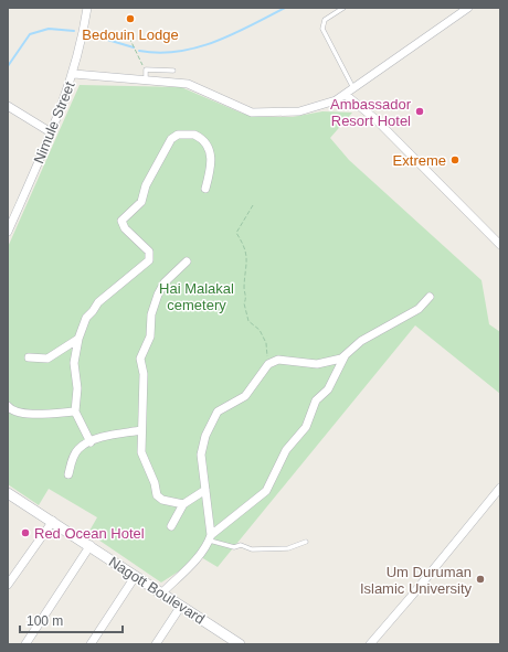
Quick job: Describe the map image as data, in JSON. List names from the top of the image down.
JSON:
{
  "streets": {
    "street": ["Nimule Street", "Nagott Boulevard"]
  },
  "parks": ["Hai Malakal cemetery"],
  "places": [
    "Bedouin Lodge",
    "Ambassador Resort Hotel",
    "Extreme",
    "Red Ocean Hotel",
    "Um Duruman Islamic University"
  ],
  "scale_bar": "100 m"
}
